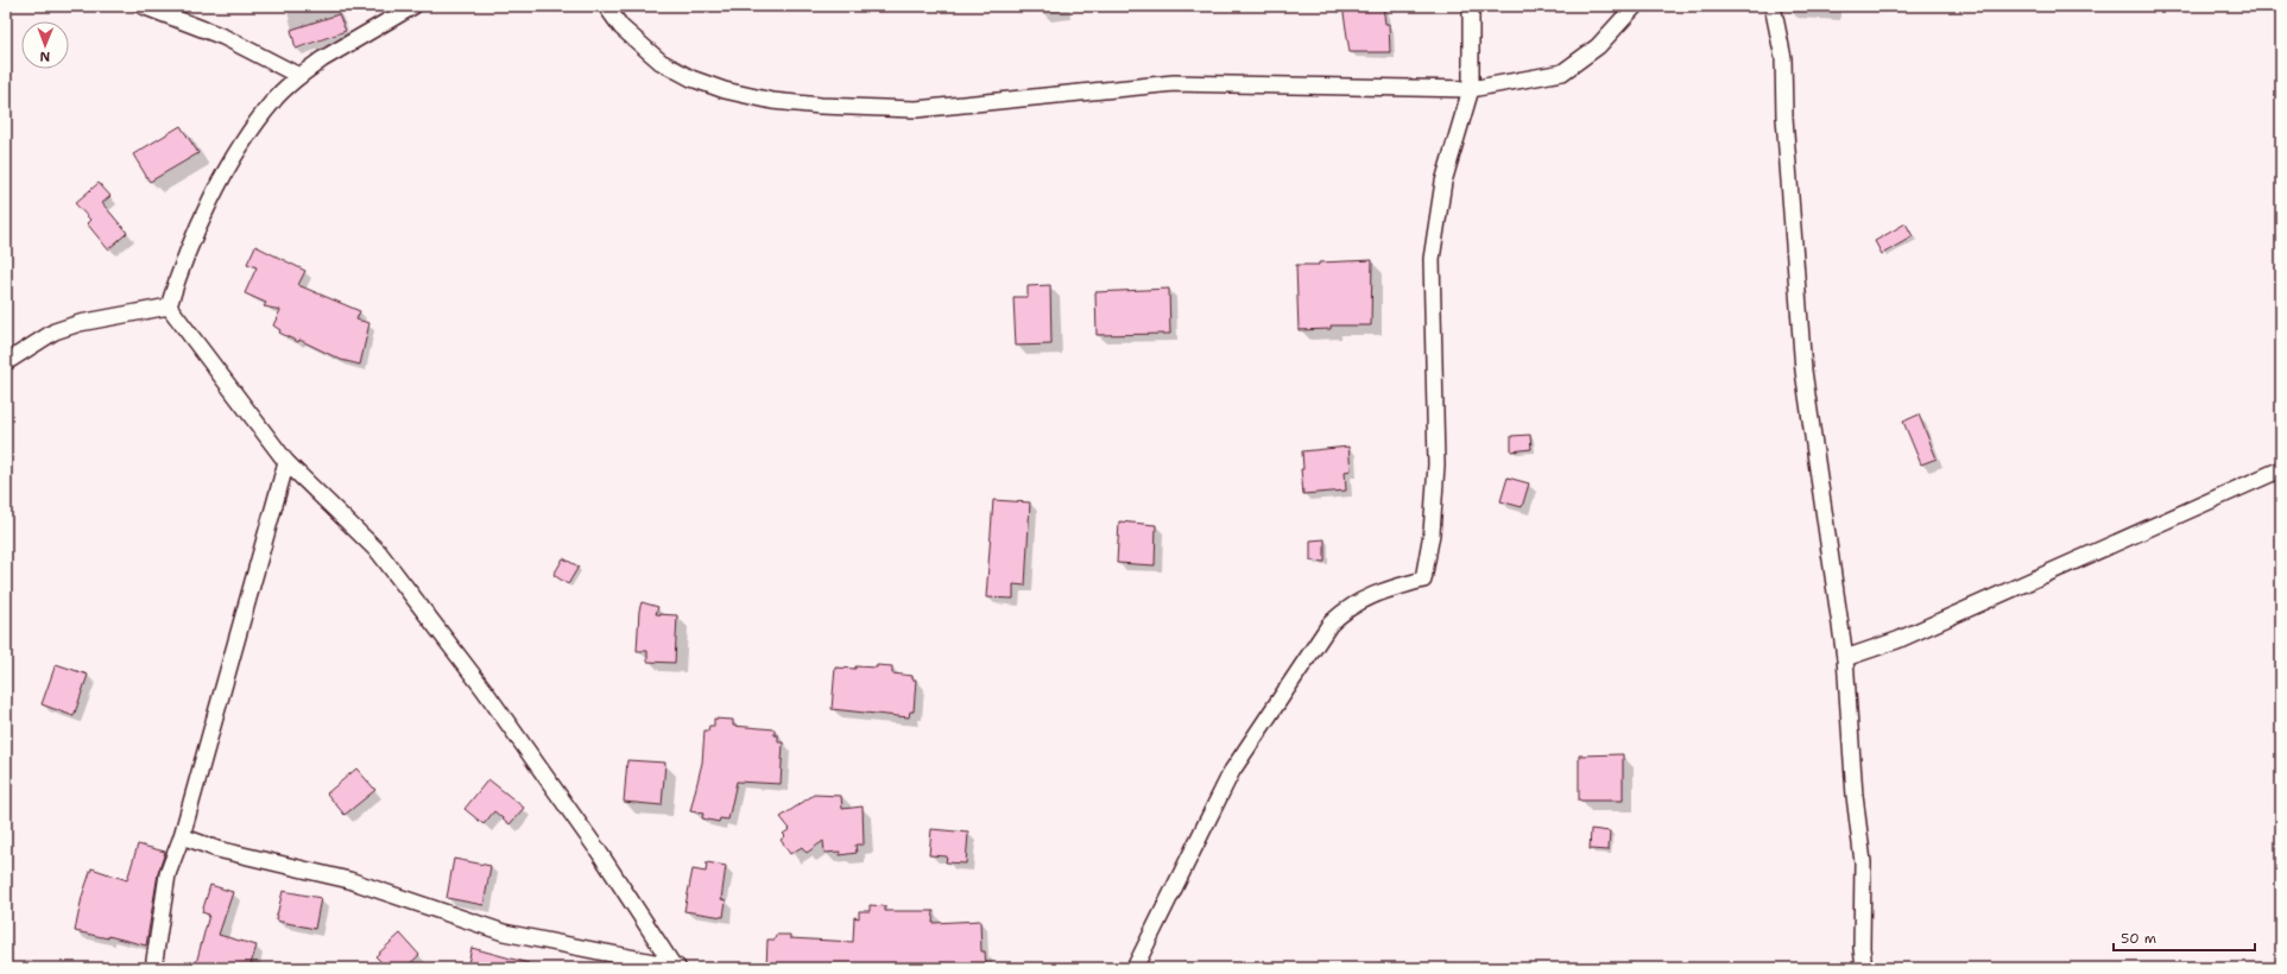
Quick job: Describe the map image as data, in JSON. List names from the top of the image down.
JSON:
{
  "scale_bar": "50 m",
  "north": "bottom"
}
